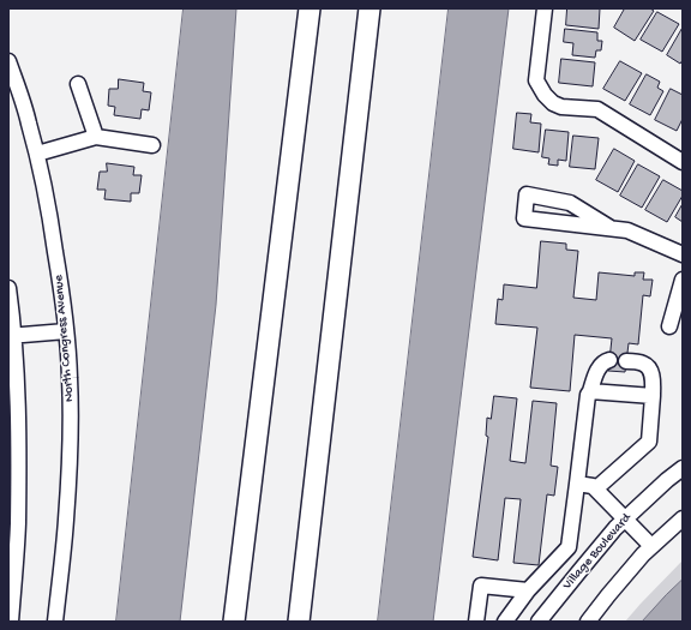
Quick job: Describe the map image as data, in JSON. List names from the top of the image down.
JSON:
{
  "streets": {
    "street": ["North Congress Avenue", "Village Boulevard"]
  }
}
